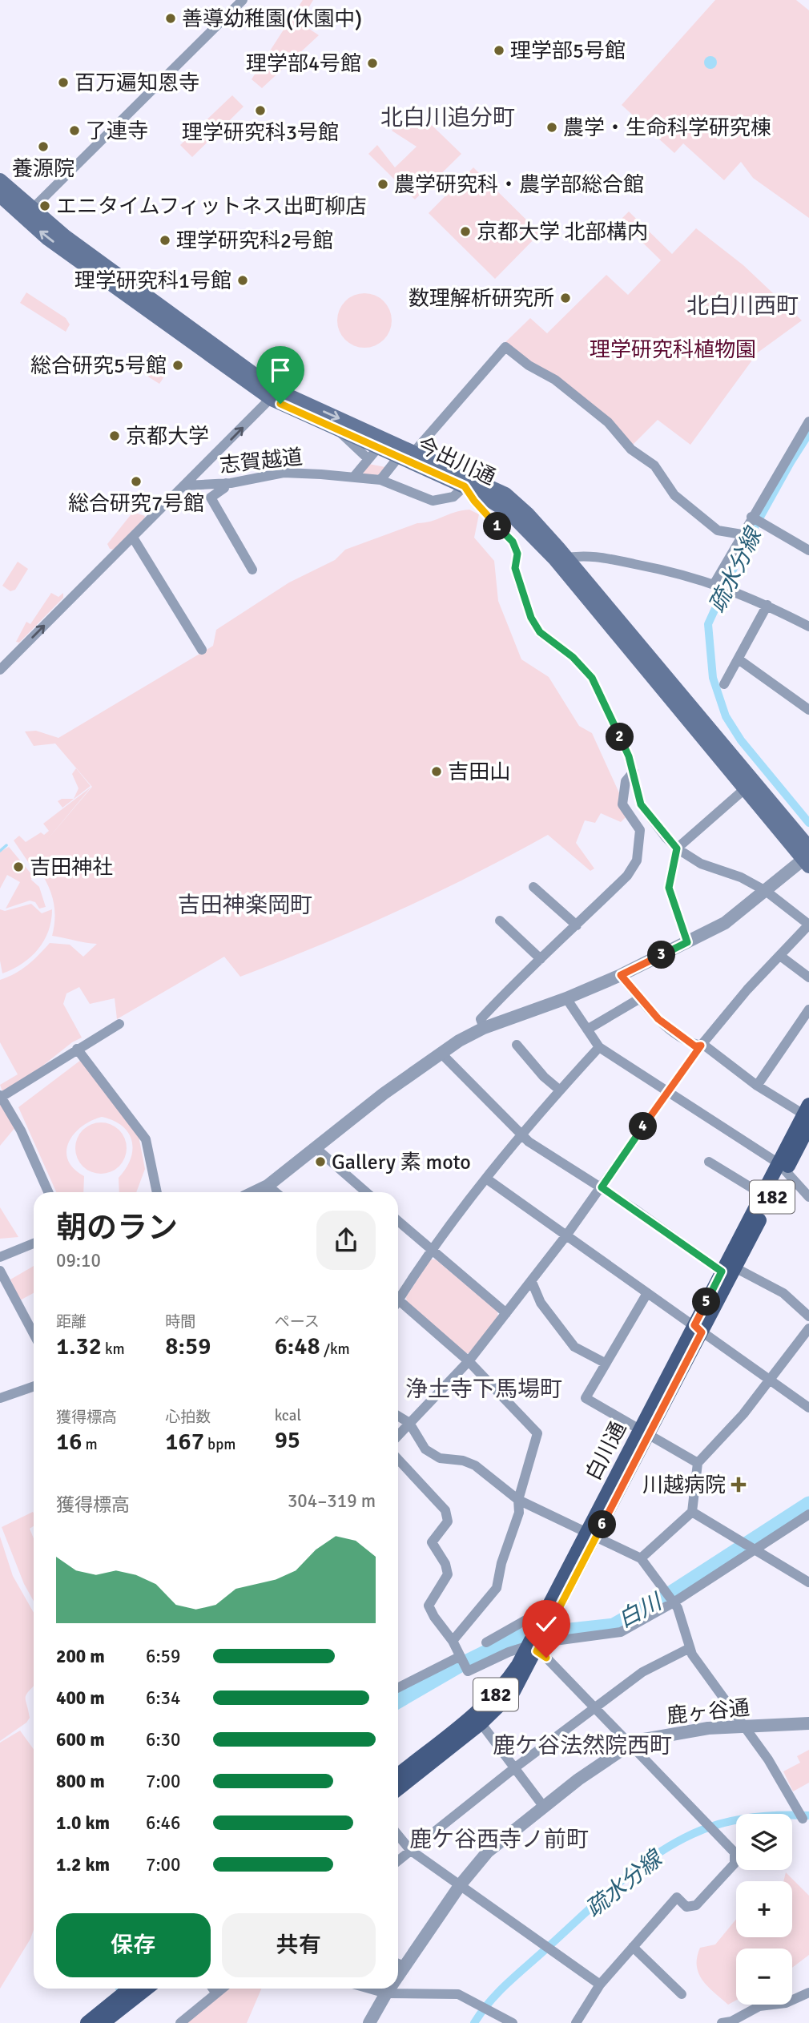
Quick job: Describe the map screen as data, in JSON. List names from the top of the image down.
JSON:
{
  "streets": {
    "main road": ["今出川通", "182", "白川通"],
    "street": ["志賀越道", "鹿ヶ谷通"]
  },
  "crossings": [
    ["志賀越道", "今出川通"]
  ],
  "districts": [
    "北白川追分町",
    "北白川西町",
    "吉田神楽岡町",
    "浄土寺下馬場町",
    "鹿ケ谷法然院西町",
    "鹿ケ谷西寺ノ前町"
  ],
  "water": ["疏水分線", "白川"],
  "parks": ["理学研究科植物園"],
  "places": {
    "other": [
      "善導幼稚園(休園中)",
      "理学部5号館",
      "理学部4号館",
      "百万遍知恩寺",
      "理学研究科3号館",
      "農学・生命科学研究棟",
      "了連寺",
      "養源院",
      "農学研究科・農学部総合館",
      "エニタイムフィットネス出町柳店",
      "京都大学 北部構内",
      "理学研究科2号館",
      "理学研究科1号館",
      "数理解析研究所",
      "総合研究5号館",
      "京都大学",
      "総合研究7号館",
      "吉田山",
      "吉田神社",
      "Gallery 素 moto"
    ],
    "health": ["川越病院"]
  },
  "page": {
    "pins": [
      "1",
      "2",
      "3",
      "4",
      "5",
      "6"
    ],
    "heading": ["朝のラン", "09:10"],
    "stats": [
      ["距離", "1.32 km"],
      ["時間", "8:59"],
      ["ペース", "6:48 /km"],
      ["獲得標高", "16 m"],
      ["心拍数", "167 bpm"],
      ["kcal", "95"]
    ],
    "chart": ["獲得標高", "304–319 m"],
    "list": [
      {
        "name": "200 m",
        "note": "6:59"
      },
      {
        "name": "400 m",
        "note": "6:34"
      },
      {
        "name": "600 m",
        "note": "6:30"
      },
      {
        "name": "800 m",
        "note": "7:00"
      },
      {
        "name": "1.0 km",
        "note": "6:46"
      },
      {
        "name": "1.2 km",
        "note": "7:00"
      }
    ],
    "map_buttons": ["+", "−"],
    "buttons": ["保存", "共有"]
  }
}
